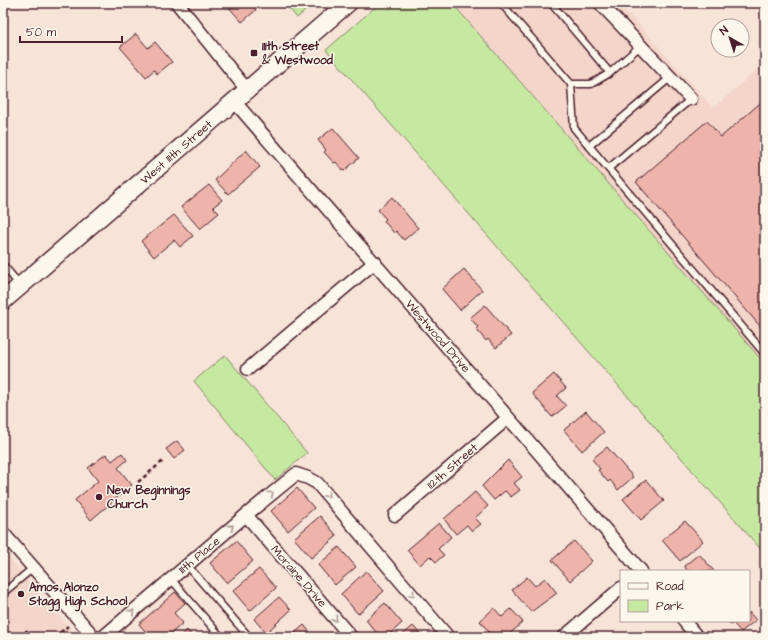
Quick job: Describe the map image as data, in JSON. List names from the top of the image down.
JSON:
{
  "streets": {
    "main road": ["West 111th Street"],
    "street": [
      "Westwood Drive",
      "112th Street",
      "111th Place",
      "Moraine Drive"
    ]
  },
  "crossings": [
    ["West 111th Street", "Westwood Drive"],
    ["Westwood Drive", "112th Street"],
    ["111th Place", "Moraine Drive"]
  ],
  "one_way": ["Moraine Drive"],
  "places": {
    "transit": ["111th Street & Westwood"],
    "other": ["New Beginnings Church", "Amos Alonzo Stagg High School"]
  },
  "legend": ["Road", "Park"],
  "scale_bar": "50 m",
  "north": "top left"
}
